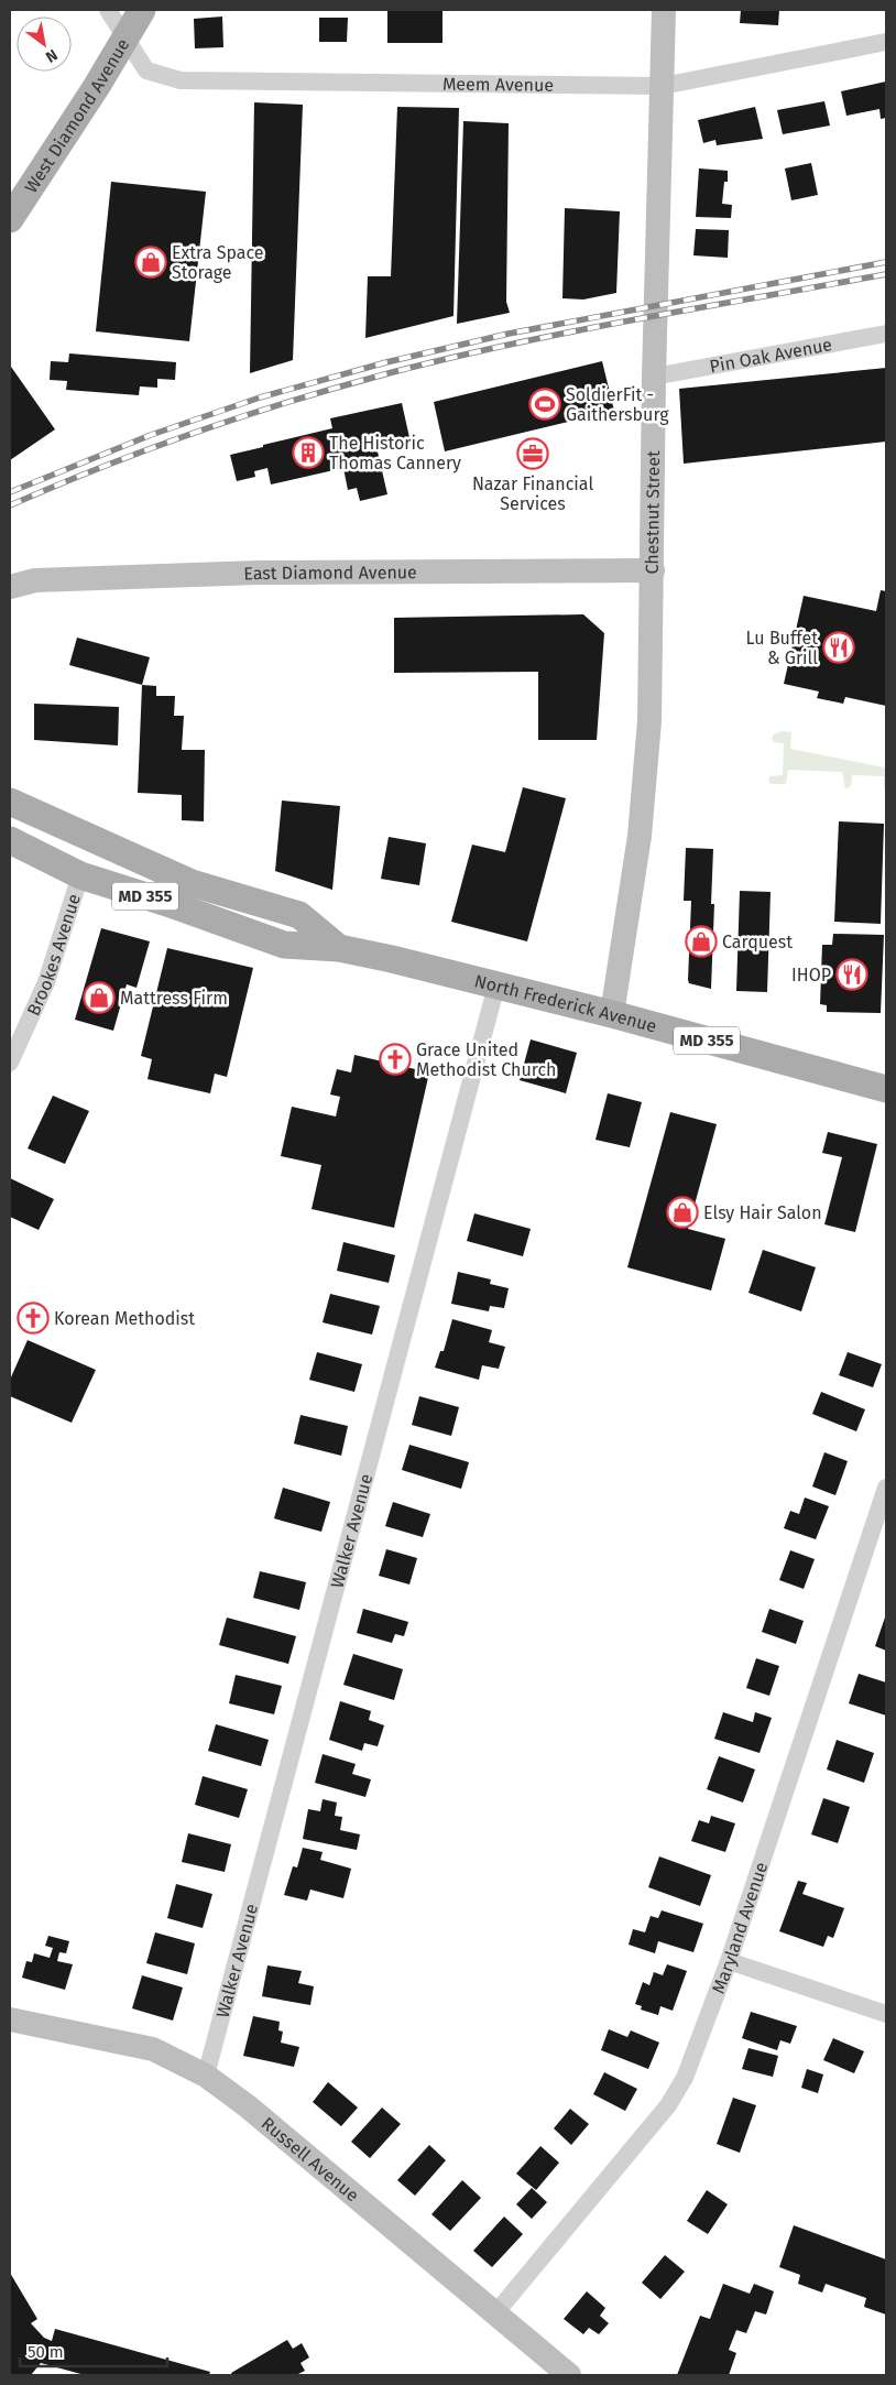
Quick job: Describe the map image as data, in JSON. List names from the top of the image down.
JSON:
{
  "streets": {
    "main road": ["West Diamond Avenue", "MD 355", "North Frederick Avenue"],
    "street": [
      "Meem Avenue",
      "Pin Oak Avenue",
      "Chestnut Street",
      "East Diamond Avenue",
      "Brookes Avenue",
      "Walker Avenue",
      "Maryland Avenue",
      "Russell Avenue"
    ]
  },
  "crossings": [
    ["Meem Avenue", "West Diamond Avenue"],
    ["Meem Avenue", "Chestnut Street"],
    ["Pin Oak Avenue", "Chestnut Street"],
    ["Chestnut Street", "East Diamond Avenue"],
    ["Chestnut Street", "North Frederick Avenue"],
    ["Brookes Avenue", "North Frederick Avenue"],
    ["North Frederick Avenue", "Walker Avenue"],
    ["Walker Avenue", "Russell Avenue"],
    ["Maryland Avenue", "Russell Avenue"]
  ],
  "places": {
    "shop": [
      "Extra Space Storage",
      "Carquest",
      "Mattress Firm",
      "Elsy Hair Salon"
    ],
    "sports": ["SoldierFit - Gaithersburg"],
    "building": ["The Historic Thomas Cannery"],
    "office": ["Nazar Financial Services"],
    "restaurant": ["Lu Buffet & Grill", "IHOP"],
    "church": ["Grace United Methodist Church", "Korean Methodist"]
  },
  "scale_bar": "50 m",
  "north": "bottom right"
}
